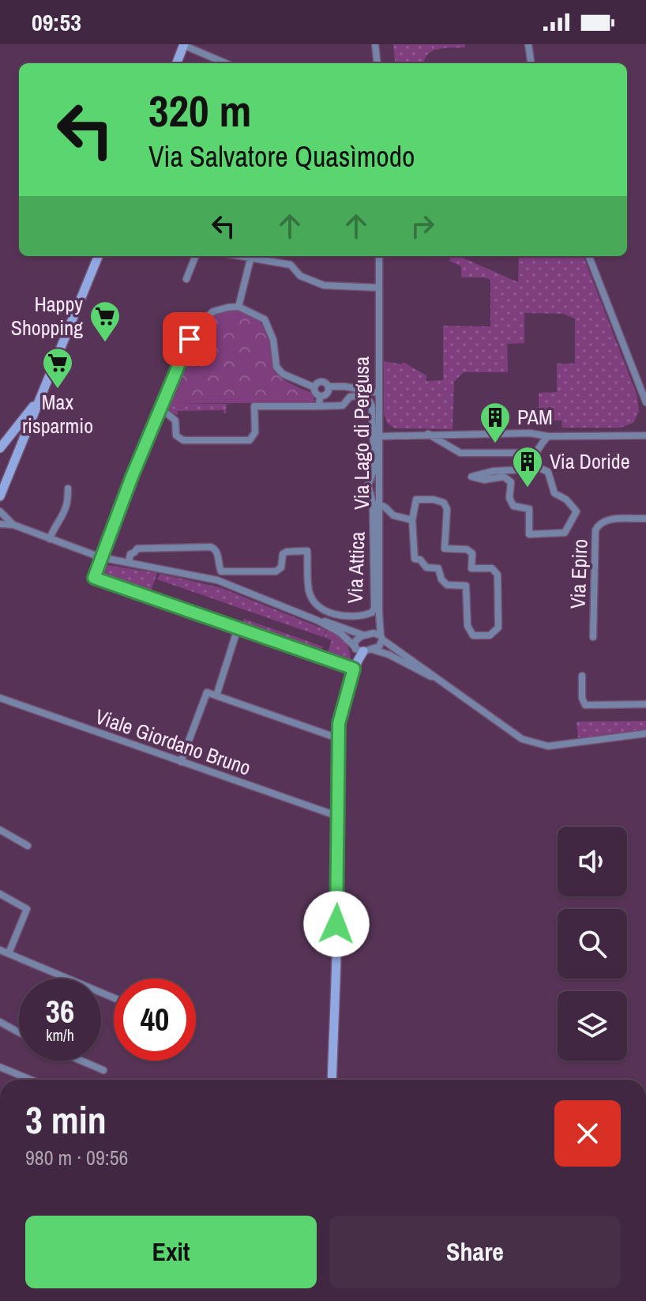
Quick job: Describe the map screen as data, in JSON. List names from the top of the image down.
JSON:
{
  "streets": {
    "street": [
      "Via Lago di Pergusa",
      "Via Attica",
      "Via Epiro",
      "Viale Giordano Bruno"
    ]
  },
  "places": {
    "supermarket": ["Happy Shopping", "Max risparmio"],
    "building": ["PAM", "Via Doride"]
  },
  "page": {
    "status": "09:53",
    "turn": ["320 m", "Via Salvatore Quasìmodo"],
    "speed": "36 km/h",
    "limit": "40",
    "heading": ["3 min", "980 m · 09:56"],
    "buttons": ["Exit", "Share"]
  }
}
